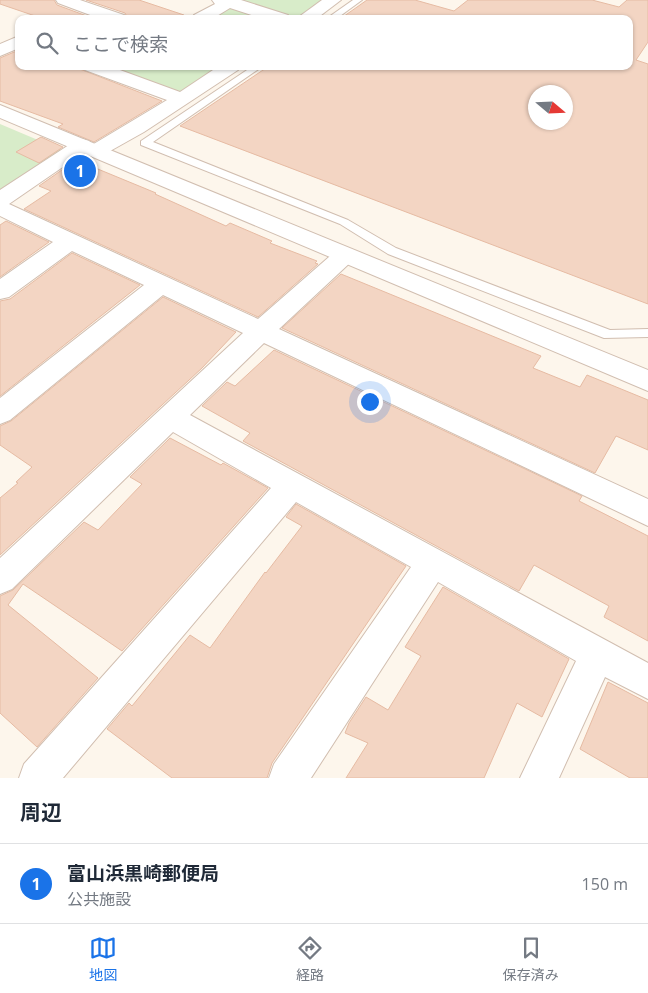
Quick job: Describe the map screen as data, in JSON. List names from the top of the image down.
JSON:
{
  "north": "right",
  "page": {
    "search": "ここで検索",
    "pins": "1",
    "heading": "周辺",
    "list": [
      {
        "mark": "1",
        "name": "富山浜黒崎郵便局",
        "note": "公共施設",
        "value": "150 m"
      }
    ],
    "nav": ["地図", "経路", "保存済み"]
  }
}
